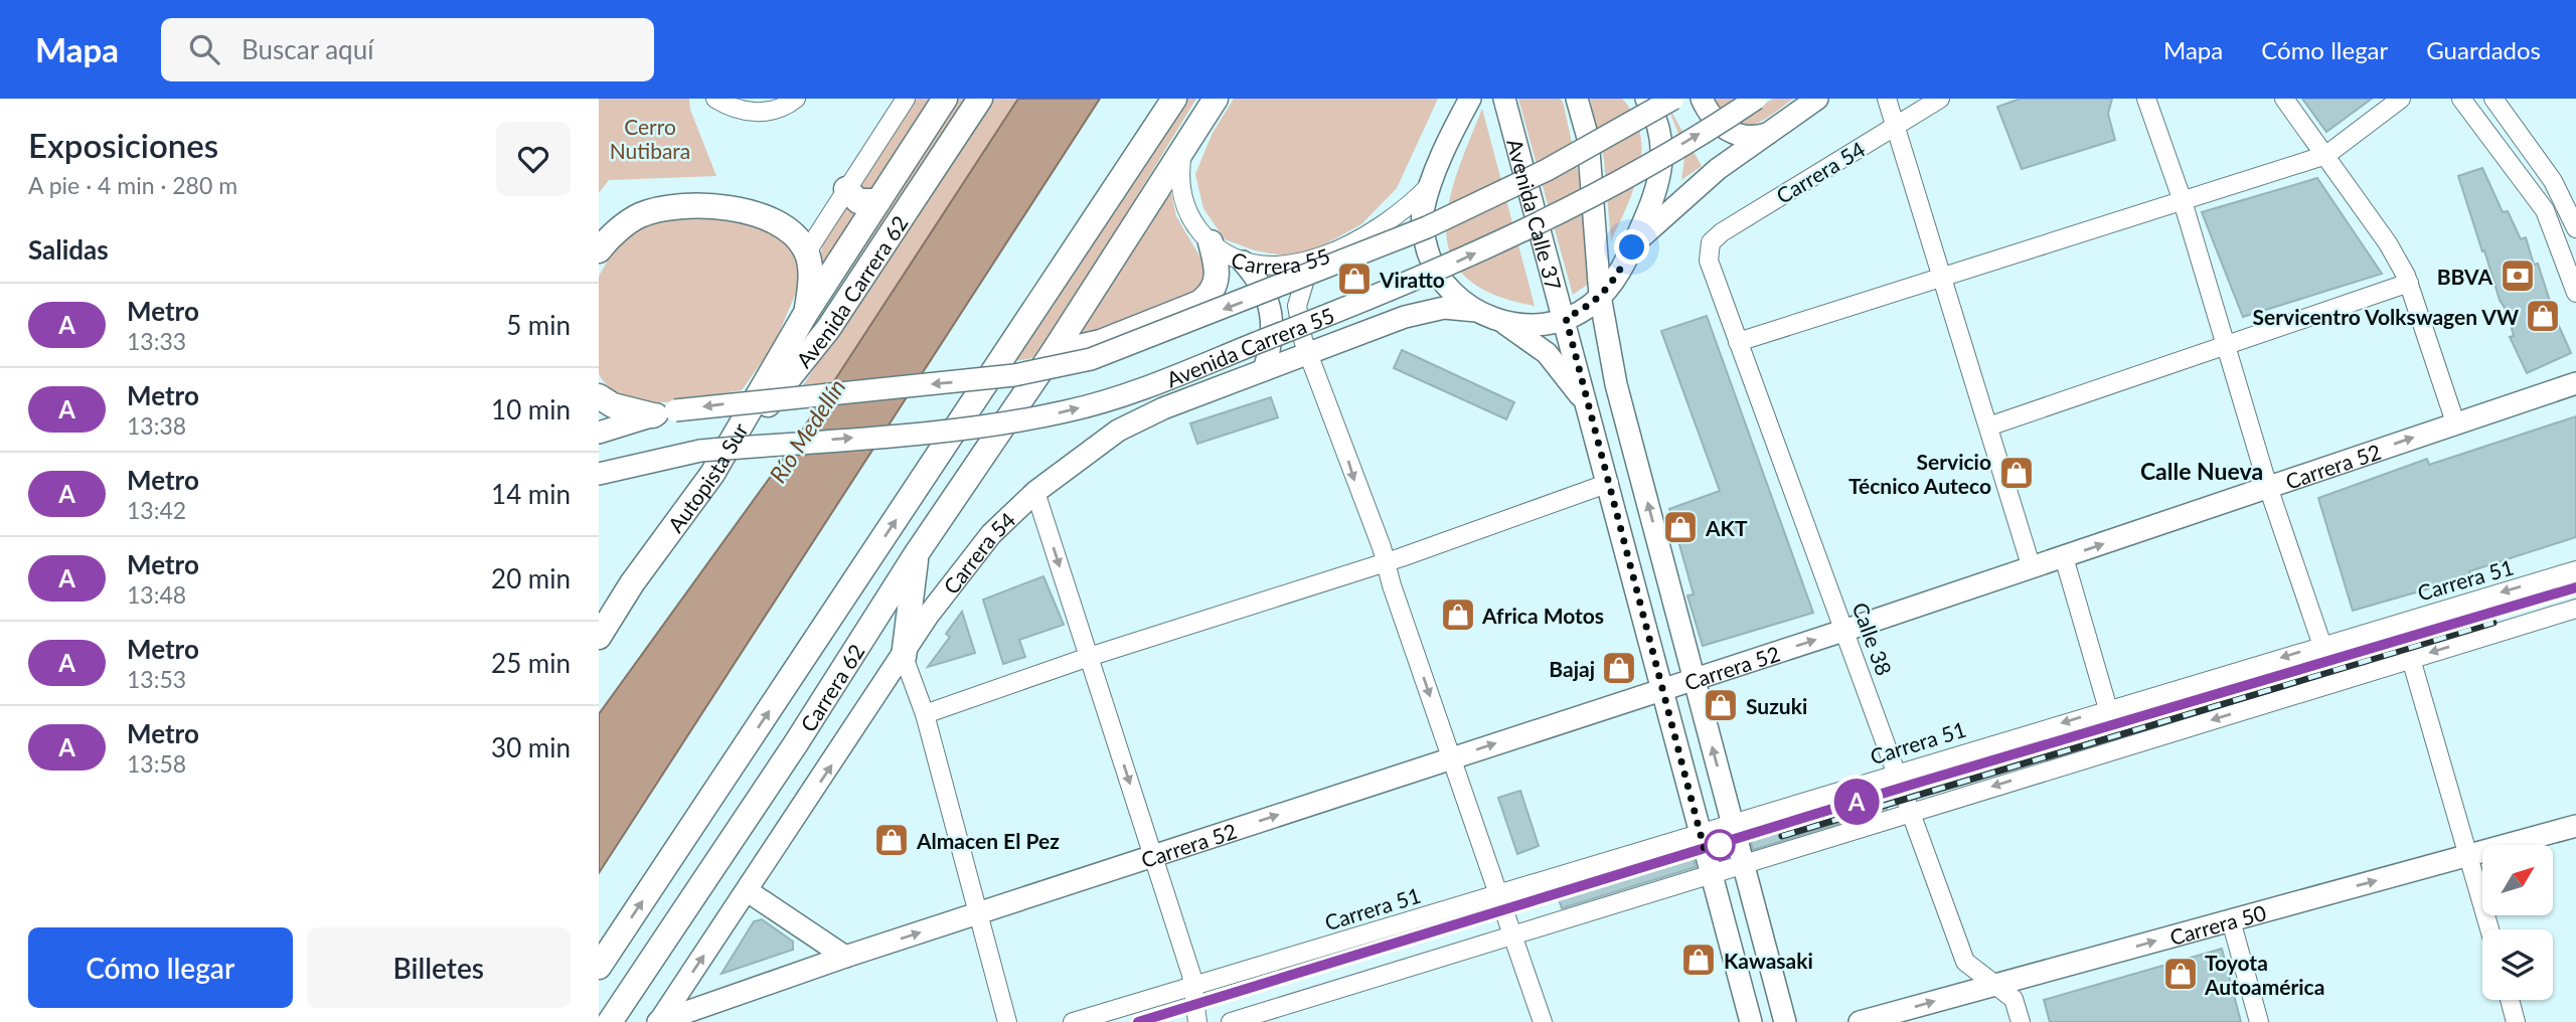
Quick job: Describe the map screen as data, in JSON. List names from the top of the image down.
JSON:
{
  "streets": {
    "highway": ["Avenida Carrera 62", "Autopista Sur", "Carrera 62"],
    "main road": [
      "Carrera 54",
      "Avenida Calle 37",
      "Avenida Carrera 55",
      "Carrera 52",
      "Carrera 50"
    ],
    "street": ["Carrera 55", "Carrera 51", "Calle 38"]
  },
  "crossings": [
    ["Carrera 54", "Carrera 52"],
    ["Carrera 54", "Calle 38"],
    ["Avenida Calle 37", "Carrera 52"],
    ["Avenida Calle 37", "Carrera 51"],
    ["Avenida Carrera 62", "Autopista Sur"],
    ["Carrera 52", "Calle 38"],
    ["Carrera 51", "Calle 38"],
    ["Calle 38", "Carrera 50"]
  ],
  "one_way": ["Carrera 52", "Carrera 50"],
  "districts": ["Calle Nueva"],
  "water": ["Río Medellín"],
  "parks": ["Cerro Nutibara"],
  "places": {
    "bank": ["BBVA"],
    "shop": [
      "Viratto",
      "Servicentro Volkswagen VW",
      "Servicio Técnico Auteco",
      "AKT",
      "Africa Motos",
      "Bajaj",
      "Suzuki",
      "Almacen El Pez",
      "Kawasaki",
      "Toyota Autoamérica"
    ]
  },
  "lines": ["metro line A"],
  "north": "top right",
  "page": {
    "header": "Mapa",
    "search": "Buscar aquí",
    "nav": ["Mapa", "Cómo llegar", "Guardados"],
    "heading": [
      ["Exposiciones", "A pie · 4 min · 280 m"],
      "Salidas"
    ],
    "on_map": "A",
    "list": [
      {
        "mark": "A",
        "name": "Metro",
        "note": "13:33",
        "value": "5 min"
      },
      {
        "mark": "A",
        "name": "Metro",
        "note": "13:38",
        "value": "10 min"
      },
      {
        "mark": "A",
        "name": "Metro",
        "note": "13:42",
        "value": "14 min"
      },
      {
        "mark": "A",
        "name": "Metro",
        "note": "13:48",
        "value": "20 min"
      },
      {
        "mark": "A",
        "name": "Metro",
        "note": "13:53",
        "value": "25 min"
      },
      {
        "mark": "A",
        "name": "Metro",
        "note": "13:58",
        "value": "30 min"
      }
    ],
    "buttons": ["Cómo llegar", "Billetes"]
  }
}
